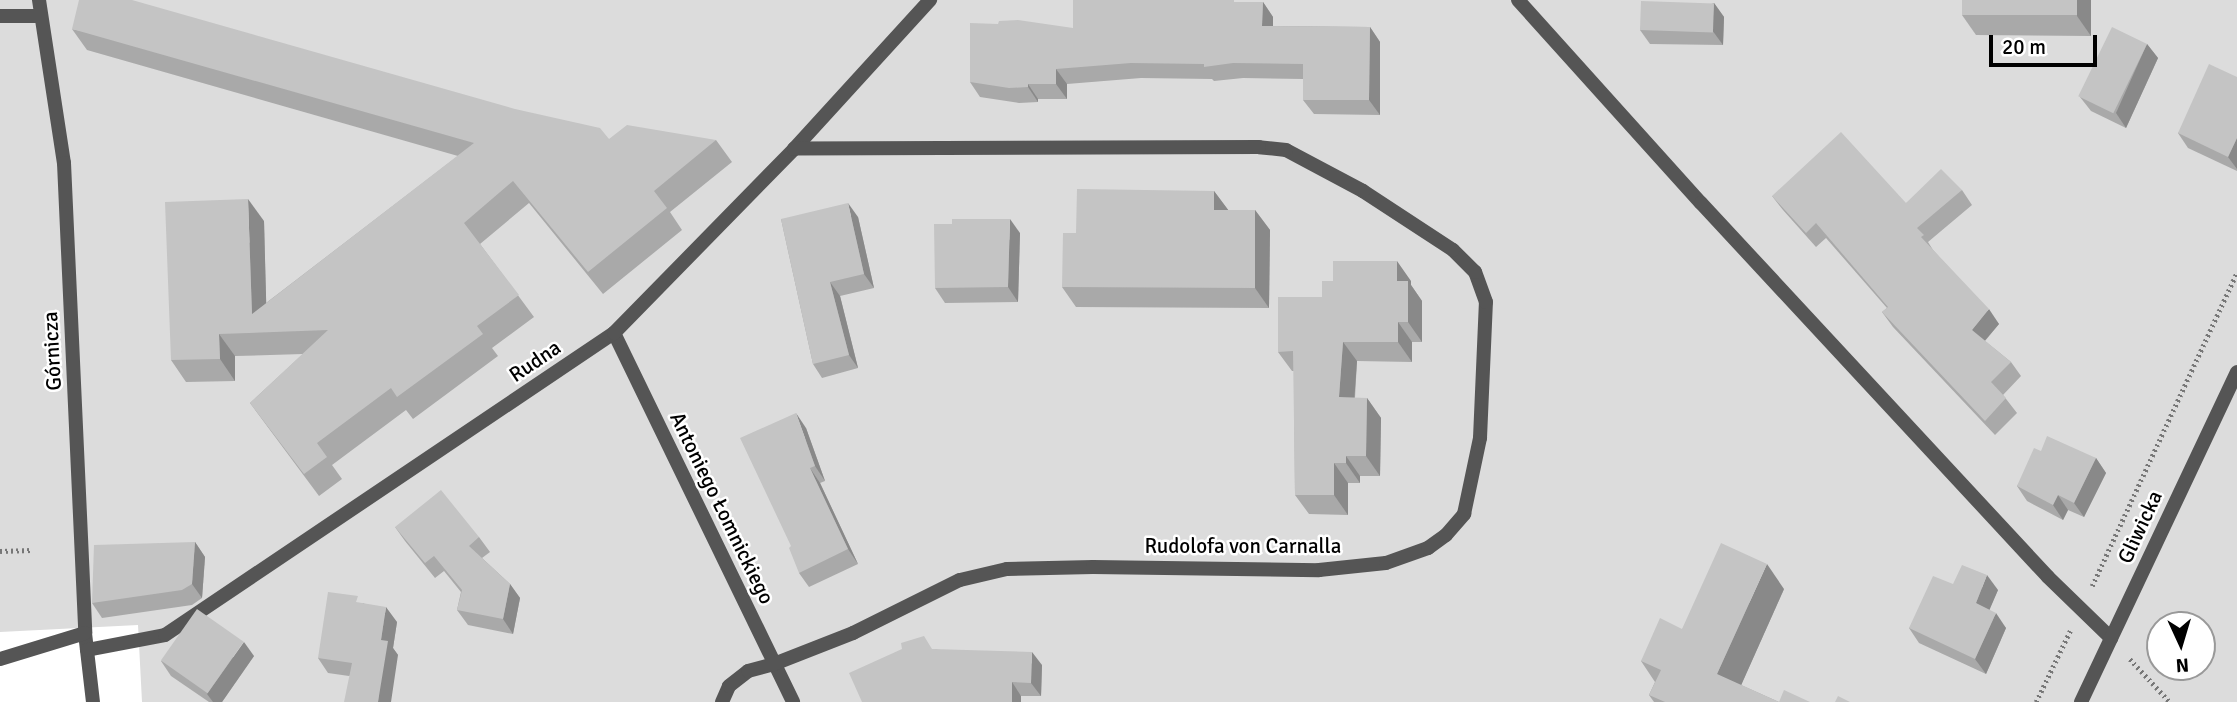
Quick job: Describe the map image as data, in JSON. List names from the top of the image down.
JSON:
{
  "streets": {
    "street": [
      "Górnicza",
      "Rudna",
      "Antoniego Łomnickiego",
      "Gliwicka",
      "Rudolofa von Carnalla"
    ]
  },
  "crossings": [
    ["Górnicza", "Rudna"],
    ["Rudna", "Antoniego Łomnickiego"],
    ["Rudna", "Rudolofa von Carnalla"],
    ["Antoniego Łomnickiego", "Rudolofa von Carnalla"]
  ],
  "scale_bar": "20 m",
  "north": "bottom"
}
